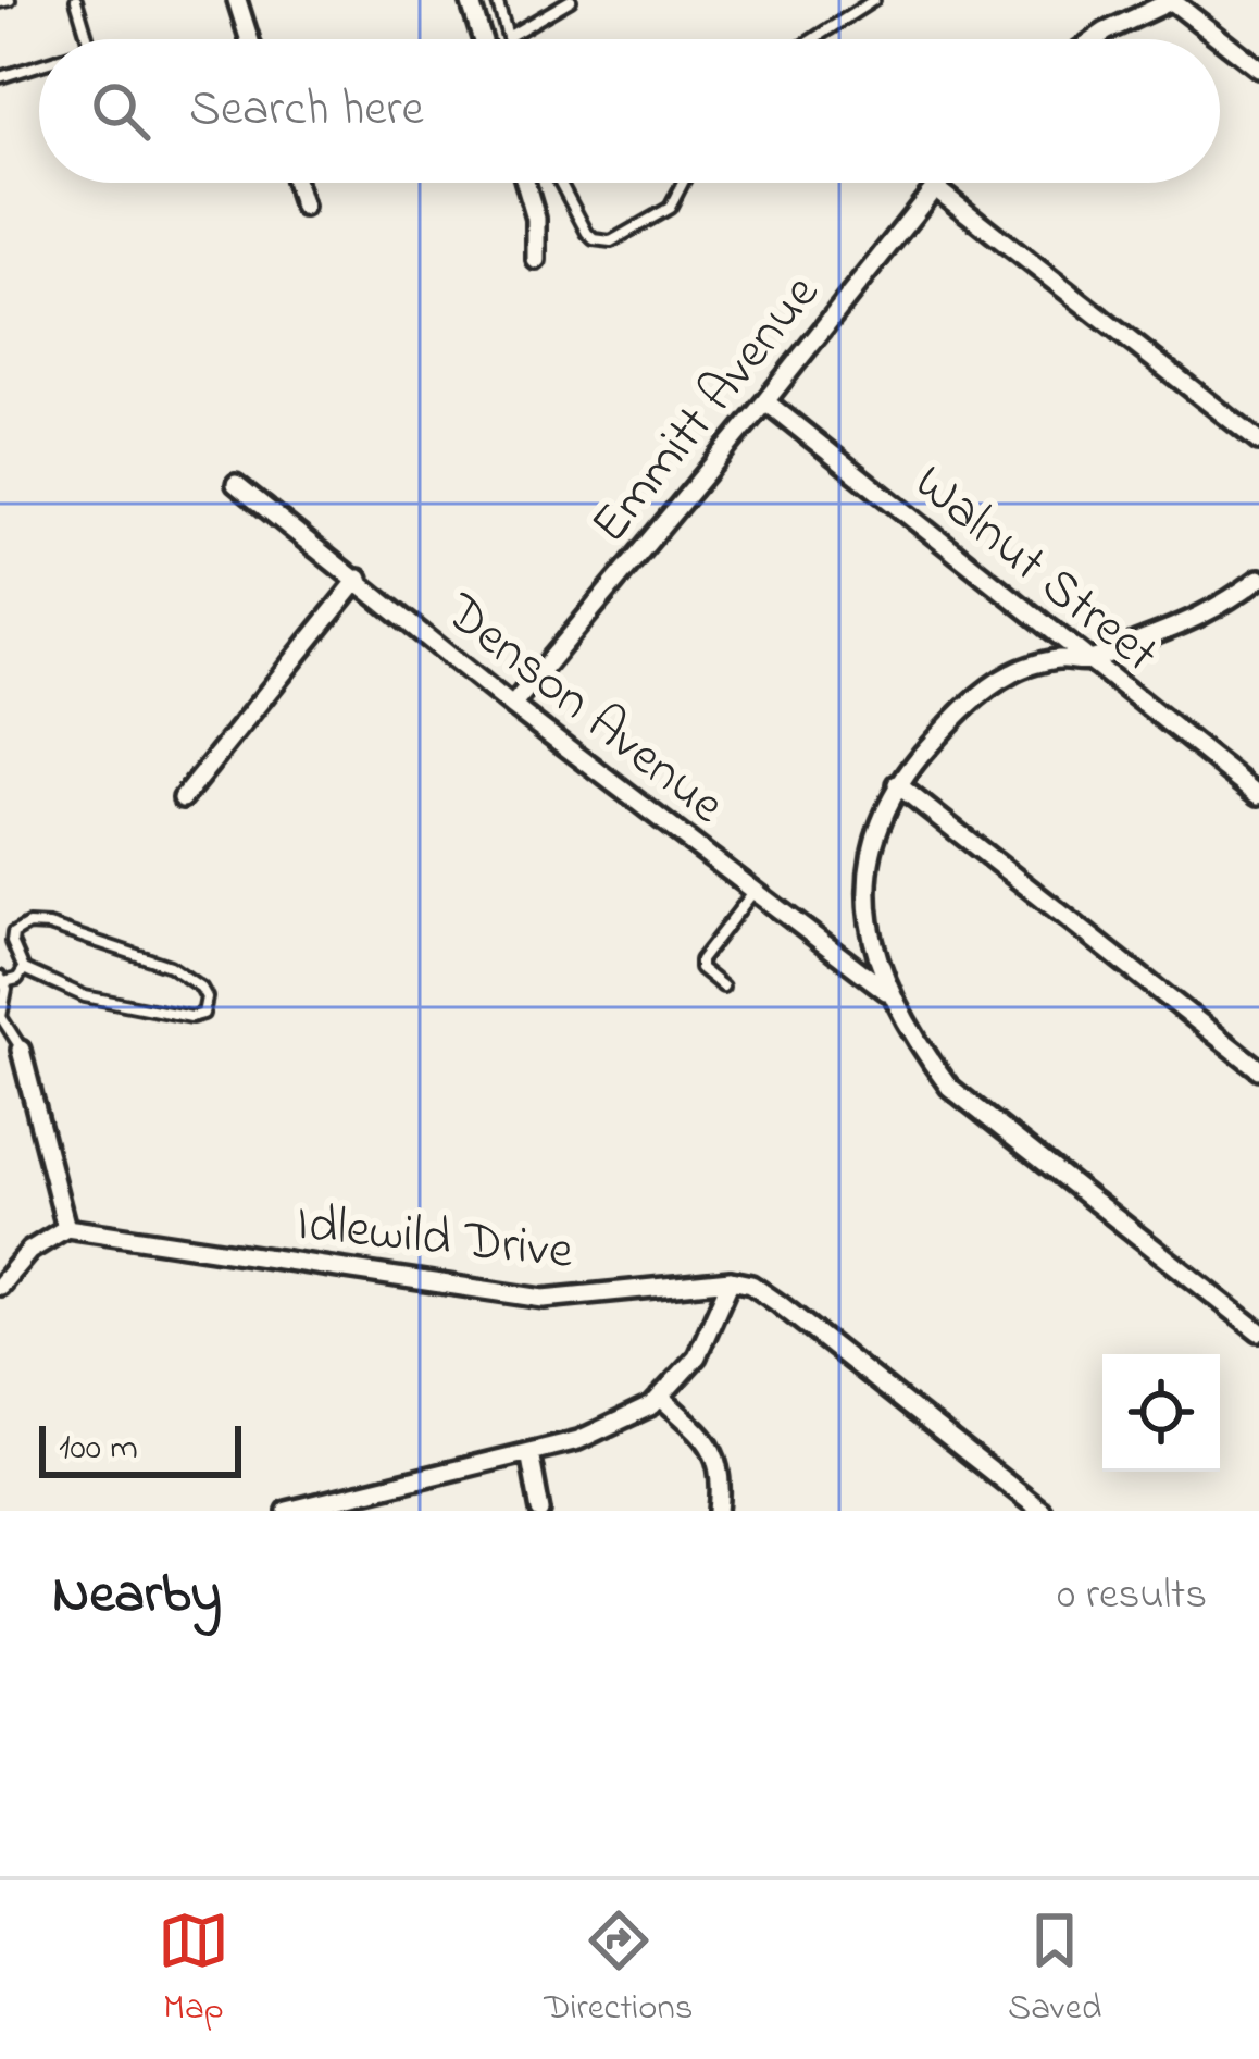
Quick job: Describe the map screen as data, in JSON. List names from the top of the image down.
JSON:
{
  "streets": {
    "street": [
      "Emmitt Avenue",
      "Walnut Street",
      "Denson Avenue",
      "Idlewild Drive"
    ]
  },
  "crossings": [
    ["Emmitt Avenue", "Walnut Street"],
    ["Emmitt Avenue", "Denson Avenue"]
  ],
  "scale_bar": "100 m",
  "page": {
    "search": "Search here",
    "scale": "100 m",
    "heading": ["Nearby", "0 results"],
    "nav": ["Map", "Directions", "Saved"]
  }
}
